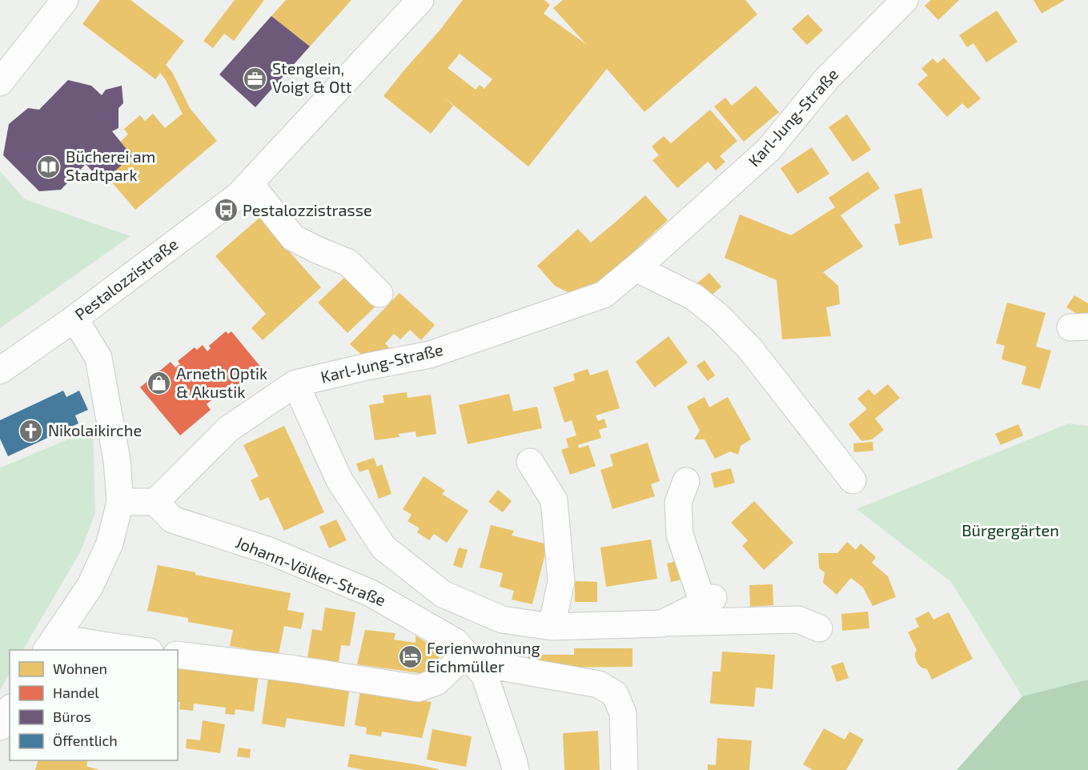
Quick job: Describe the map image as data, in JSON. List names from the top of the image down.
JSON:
{
  "streets": {
    "street": ["Karl-Jung-Straße", "Pestalozzistraße", "Johann-Völker-Straße"]
  },
  "crossings": [
    ["Karl-Jung-Straße", "Johann-Völker-Straße"]
  ],
  "parks": ["Bürgergärten"],
  "places": {
    "office": ["Stenglein, Voigt & Ott"],
    "library": ["Bücherei am Stadtpark"],
    "bus stop": ["Pestalozzistrasse"],
    "shop": ["Arneth Optik & Akustik"],
    "church": ["Nikolaikirche"],
    "hotel": ["Ferienwohnung Eichmüller"]
  },
  "legend": [
    "Wohnen",
    "Handel",
    "Büros",
    "Öffentlich"
  ]
}
